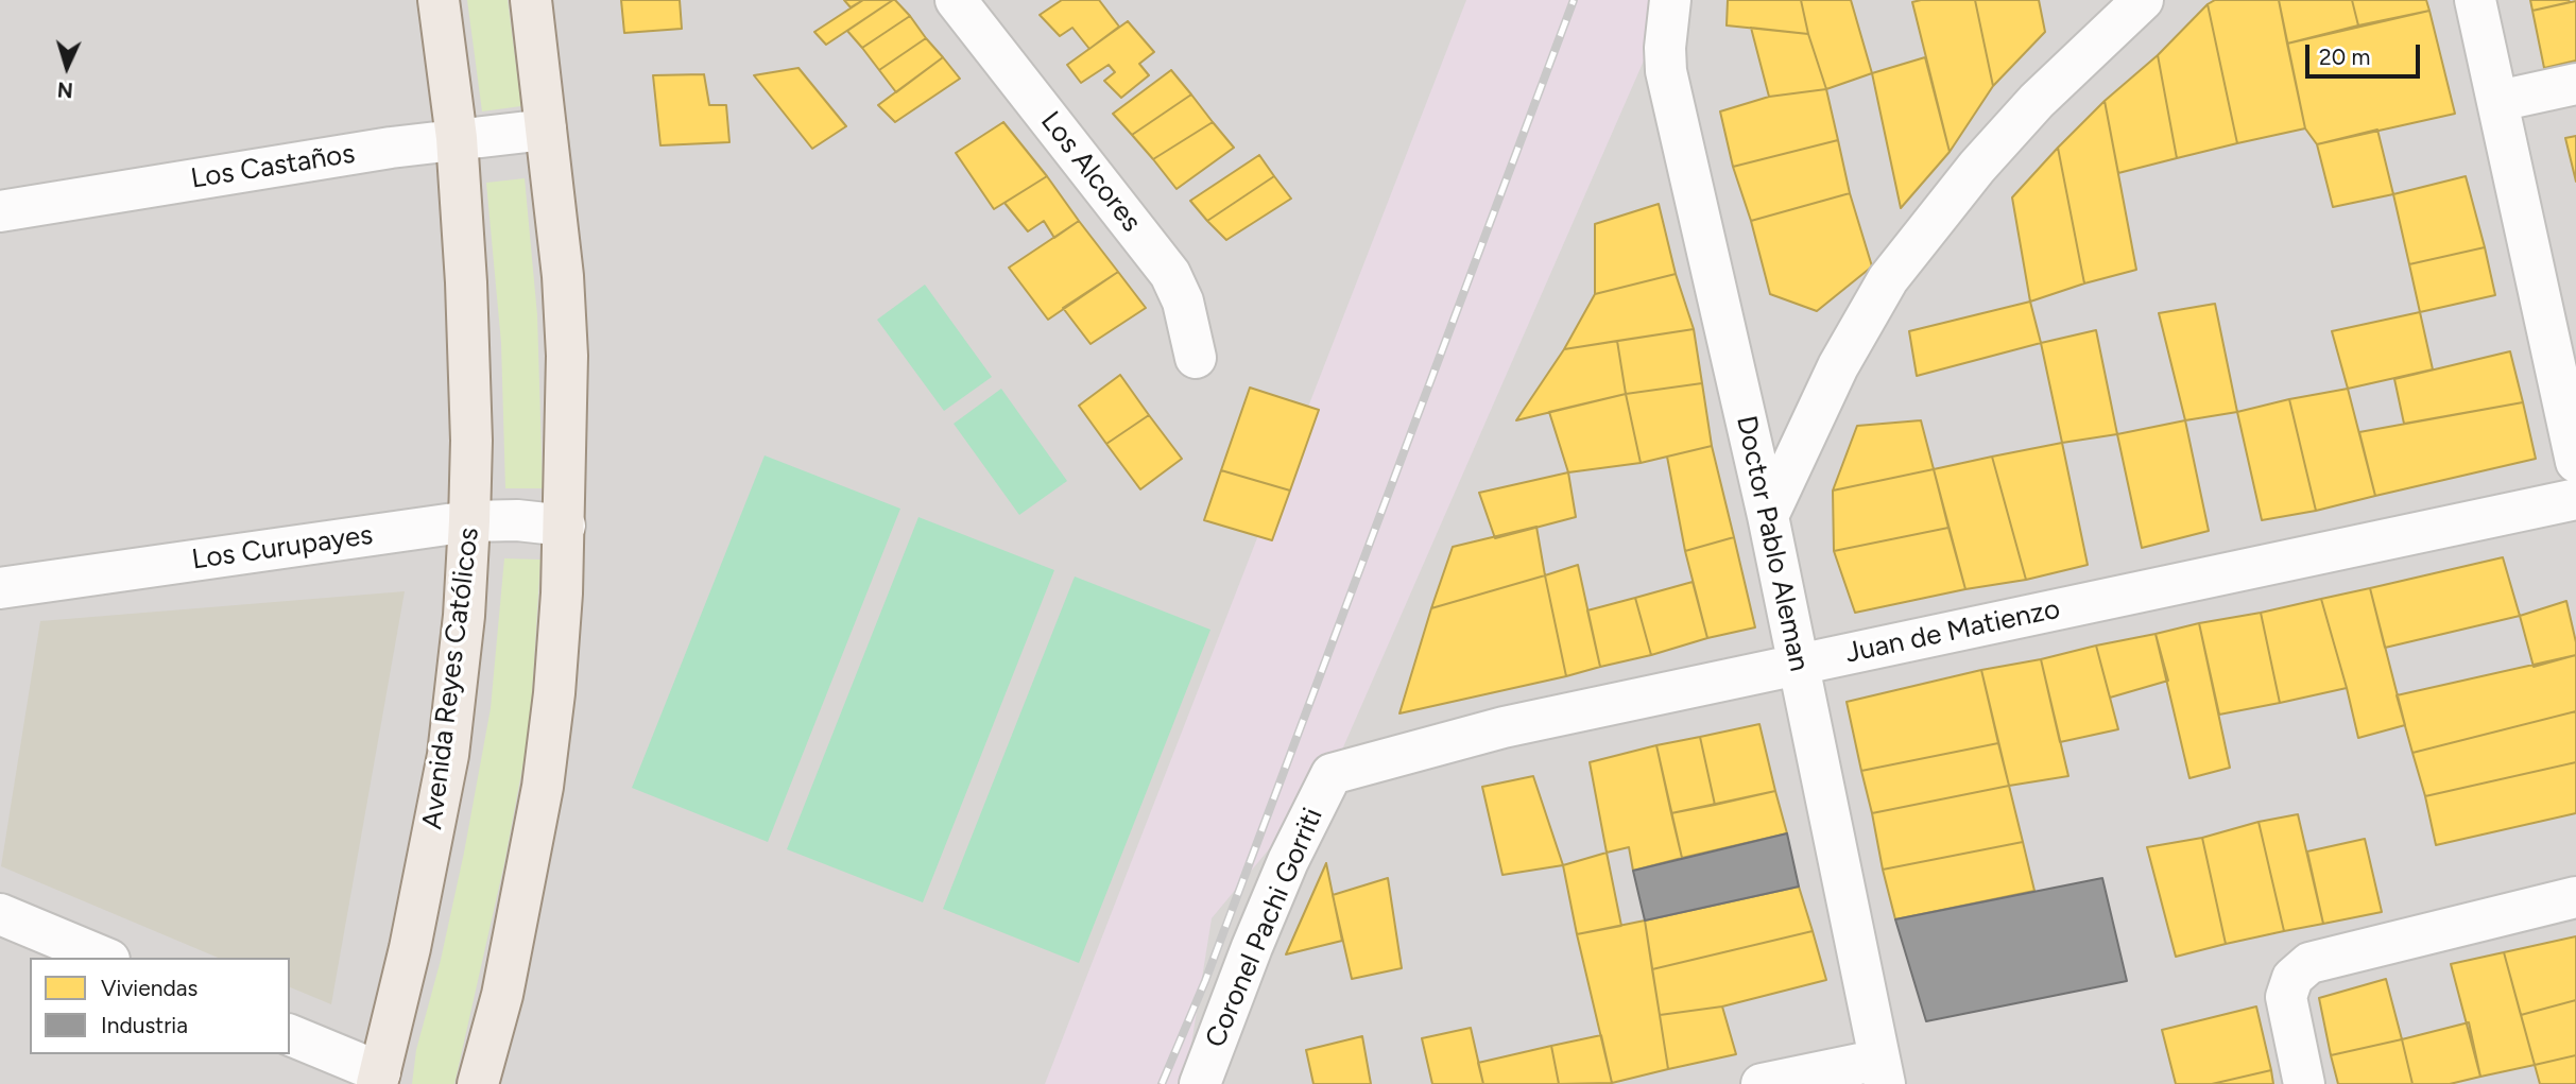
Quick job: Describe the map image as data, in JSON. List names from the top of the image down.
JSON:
{
  "streets": {
    "main road": ["Avenida Reyes Católicos"],
    "street": [
      "Los Castaños",
      "Los Alcores",
      "Doctor Pablo Aleman",
      "Los Curupayes",
      "Juan de Matienzo",
      "Coronel Pachi Gorriti"
    ]
  },
  "crossings": [
    ["Los Castaños", "Avenida Reyes Católicos"],
    ["Doctor Pablo Aleman", "Juan de Matienzo"],
    ["Los Curupayes", "Avenida Reyes Católicos"],
    ["Juan de Matienzo", "Coronel Pachi Gorriti"]
  ],
  "legend": ["Viviendas", "Industria"],
  "scale_bar": "20 m",
  "north": "bottom"
}
